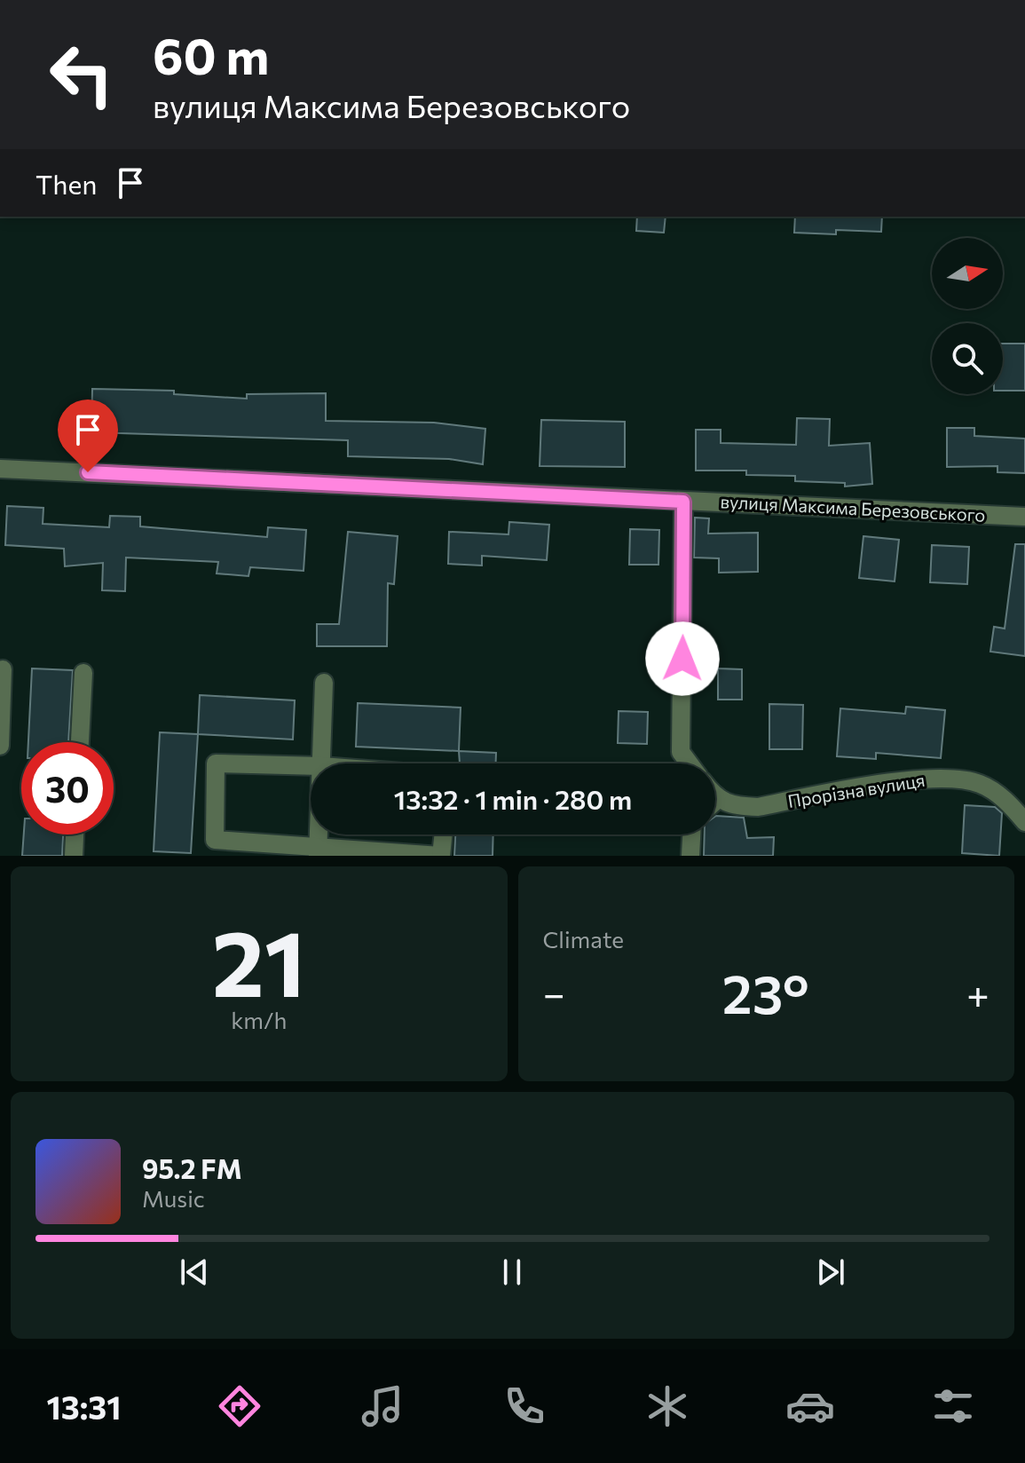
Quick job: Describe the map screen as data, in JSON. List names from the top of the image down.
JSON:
{
  "streets": {
    "street": ["вулиця Максима Березовського", "Прорізна вулиця"]
  },
  "north": "right",
  "page": {
    "turn": ["60 m", "вулиця Максима Березовського"],
    "then": "Then",
    "limit": "30",
    "trip": "13:32 · 1 min · 280 m",
    "tile": [
      ["21", "km/h"],
      "Climate"
    ],
    "heat": ["−", "23°", "+"],
    "song": ["95.2 FM", "Music"],
    "tabs": "13:31"
  }
}
